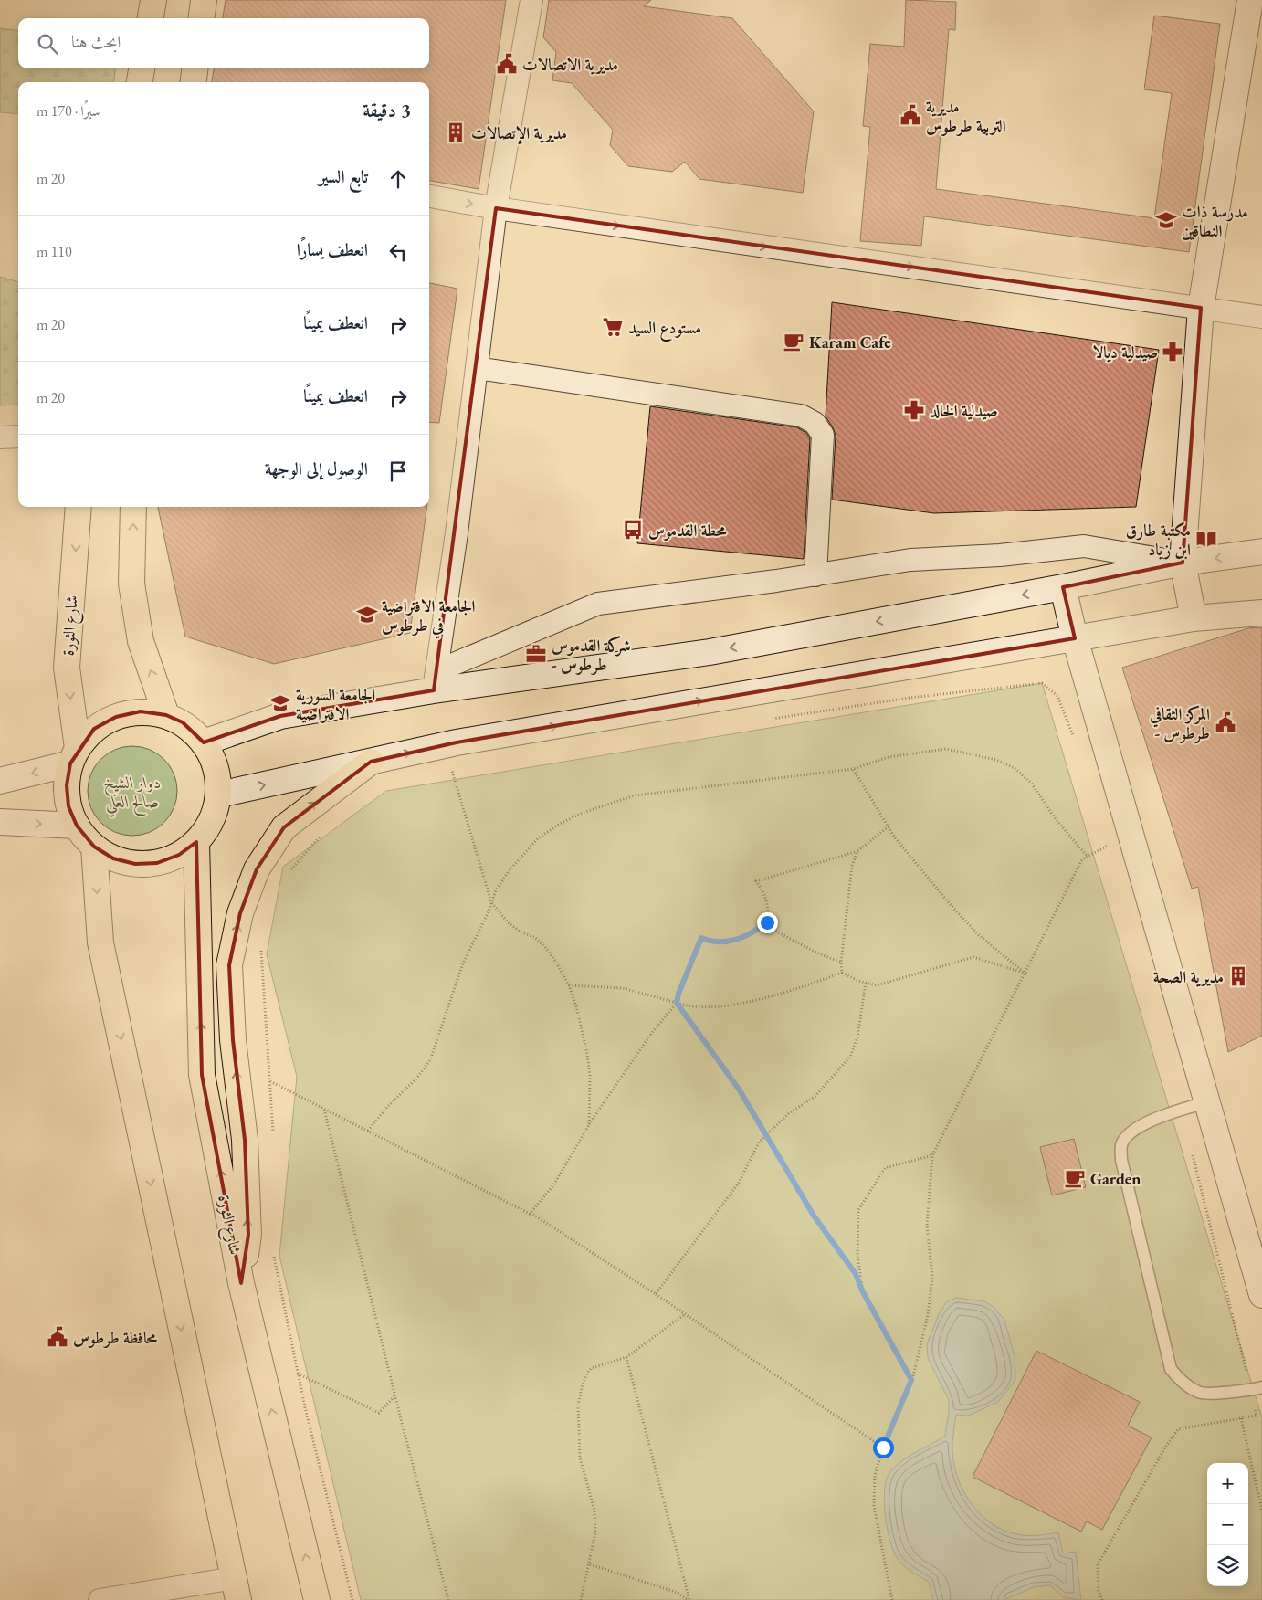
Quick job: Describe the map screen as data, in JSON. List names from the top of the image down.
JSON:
{
  "streets": {
    "main road": ["شارع الثورة"]
  },
  "parks": ["دوار الشيخ صالح العلي"],
  "places": {
    "public building": [
      "مديرية الاتصالات",
      "مديرية التربية طرطوس",
      "المركز الثقافي - طرطوس",
      "محافظة طرطوس"
    ],
    "building": ["مديرية الإتصالات", "مديرية الصحة"],
    "school or university": ["مدرسة ذات النطاقين", "الجامعة الافتراضية في طرطوس", "الجامعة السورية الافتراضية"],
    "supermarket": ["مستودع السيد"],
    "cafe": ["Karam Cafe", "Garden"],
    "pharmacy": ["صيدلية ديالا", "صيدلية الخالد"],
    "bus stop": ["محطة القدموس"],
    "library": ["مكتبة طارق ابن زياد"],
    "office": ["شركة القدموس - طرطوس"]
  },
  "page": {
    "search": "ابحث هنا",
    "heading": ["3 دقيقة", "سيرًا · 170 m"],
    "list": [
      ["تابع السير", "20 m"],
      ["انعطف يسارًا", "110 m"],
      ["انعطف يمينًا", "20 m"],
      ["انعطف يمينًا", "20 m"],
      "الوصول إلى الوجهة"
    ],
    "map_buttons": ["+", "−"]
  }
}
